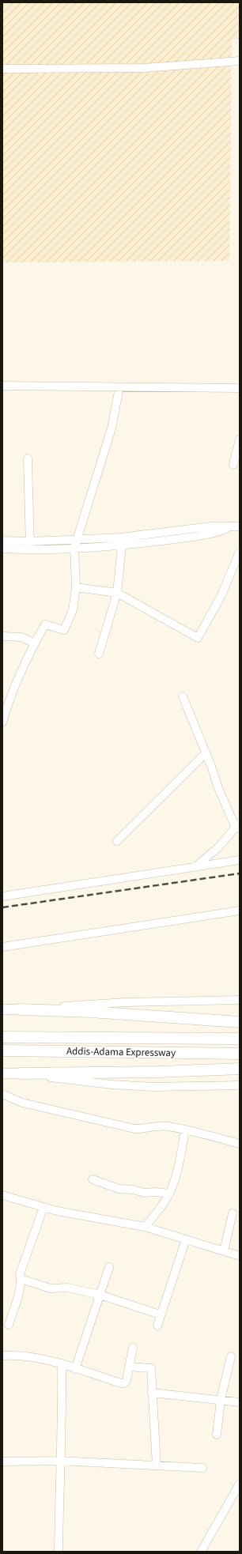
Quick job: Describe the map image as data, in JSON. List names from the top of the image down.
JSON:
{
  "streets": {
    "highway": ["Addis-Adama Expressway"]
  }
}
